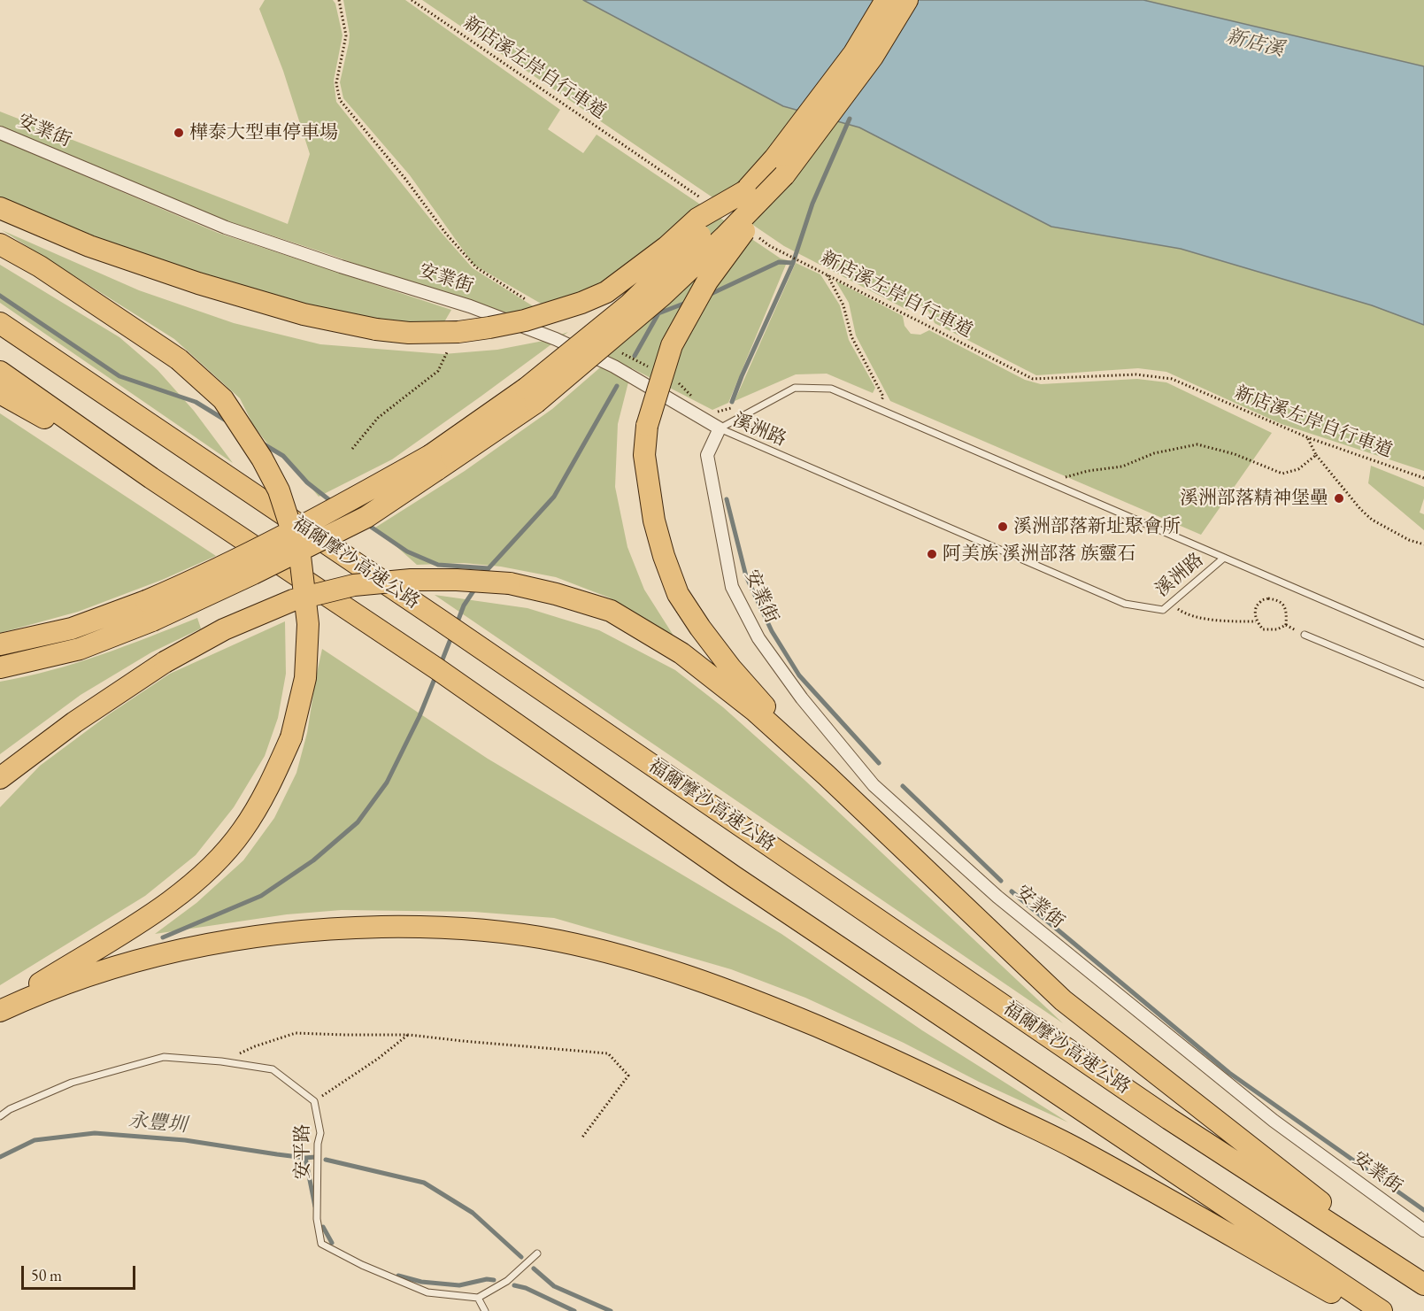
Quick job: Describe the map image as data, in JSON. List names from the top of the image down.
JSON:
{
  "streets": {
    "highway": ["福爾摩沙高速公路"],
    "street": ["安業街"],
    "lane": ["溪洲路", "安平路"],
    "path": ["新店溪左岸自行車道"]
  },
  "crossings": [
    ["安業街", "溪洲路"]
  ],
  "water": ["新店溪", "永豐圳"],
  "places": [
    "樺泰大型車停車場",
    "溪洲部落精神堡壘",
    "溪洲部落新址聚會所",
    "阿美族 溪洲部落 族靈石"
  ],
  "scale_bar": "50 m"
}
